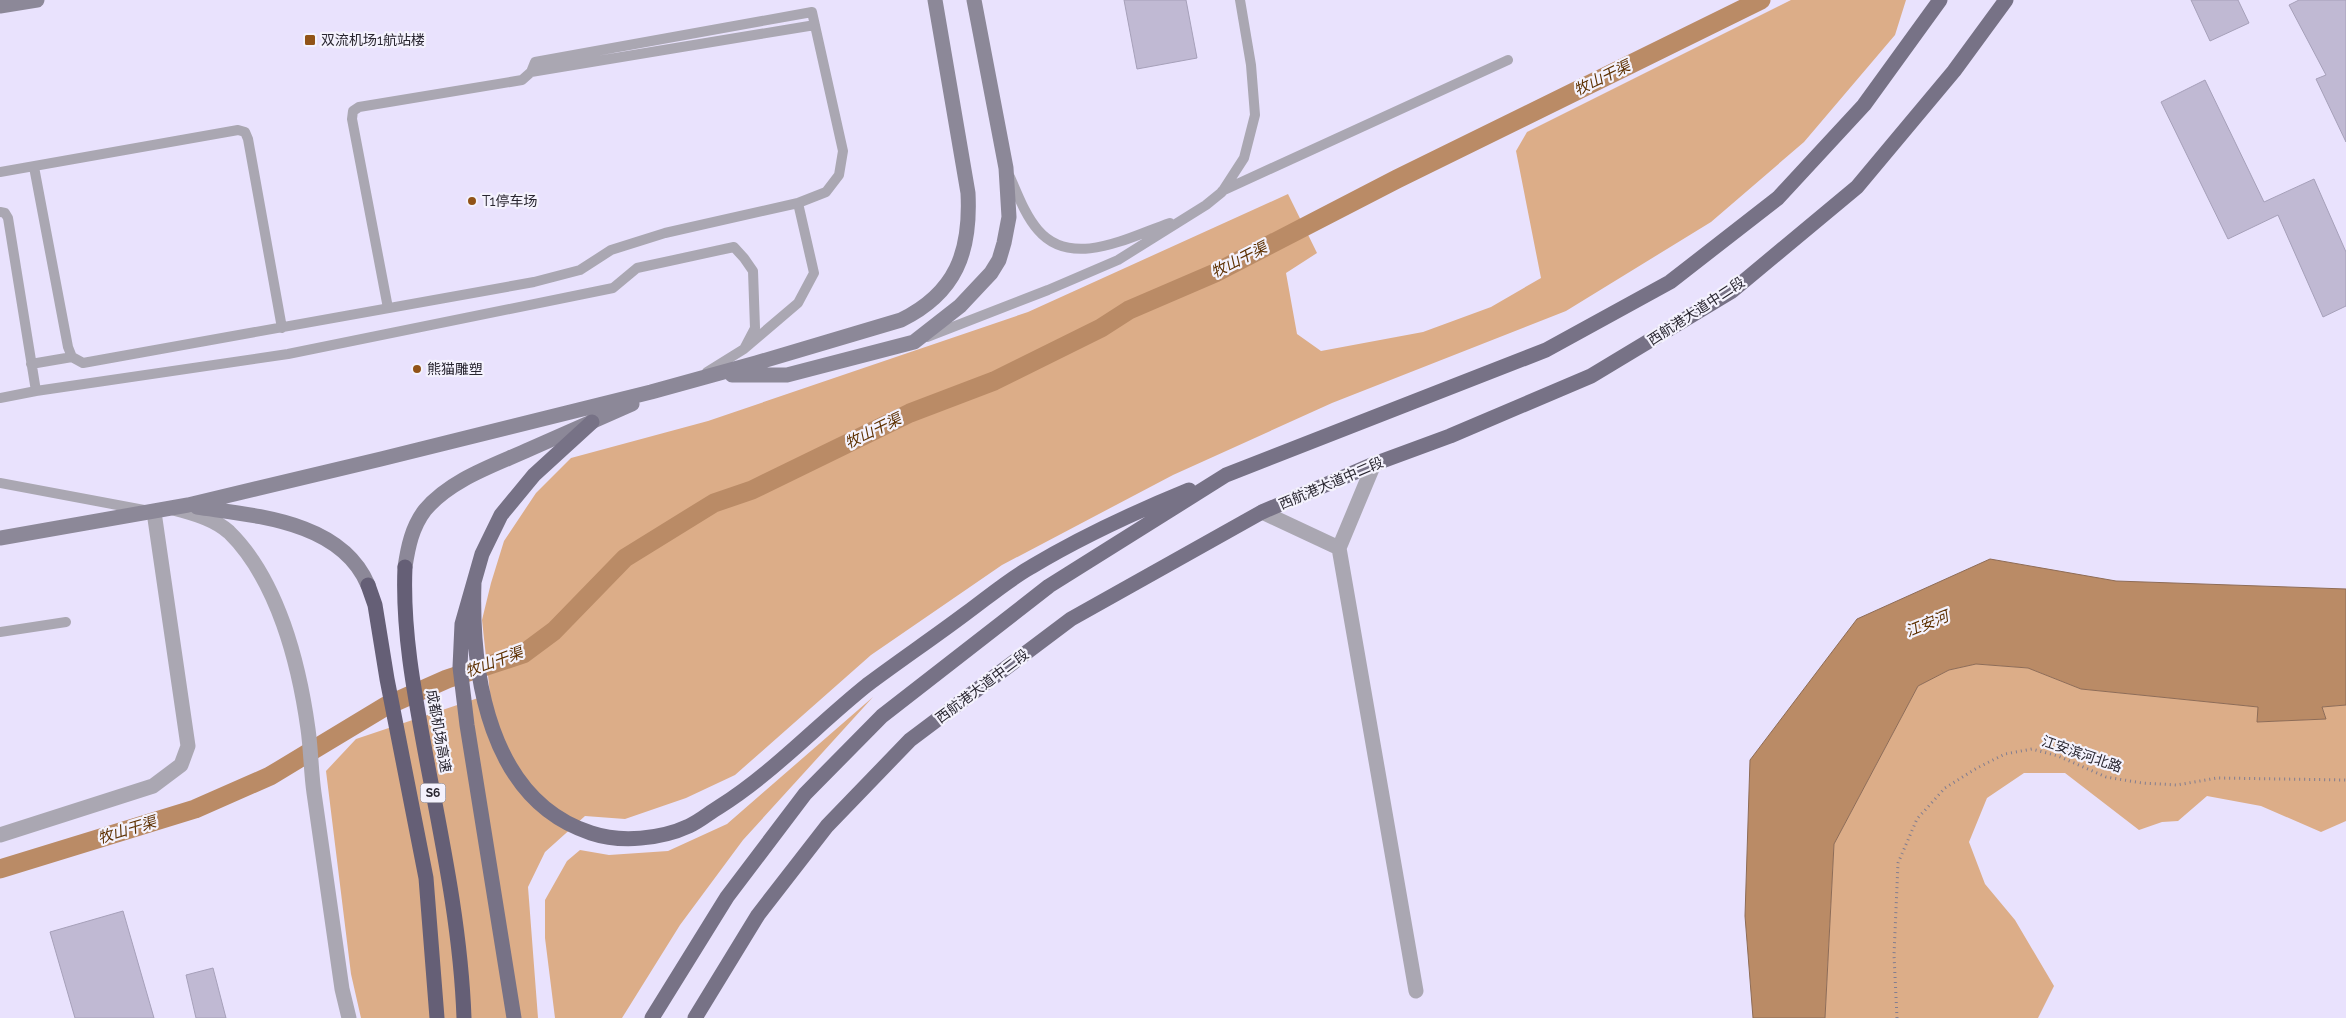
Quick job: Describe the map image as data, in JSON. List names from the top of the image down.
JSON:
{
  "streets": {
    "highway": ["成都机场高速", "S6"],
    "main road": ["西航港大道中二段"],
    "path": ["江安滨河北路"]
  },
  "water": ["牧山干渠", "江安河"],
  "places": {
    "transit": ["双流机场1航站楼"],
    "other": ["T1停车场", "熊猫雕塑"]
  }
}
